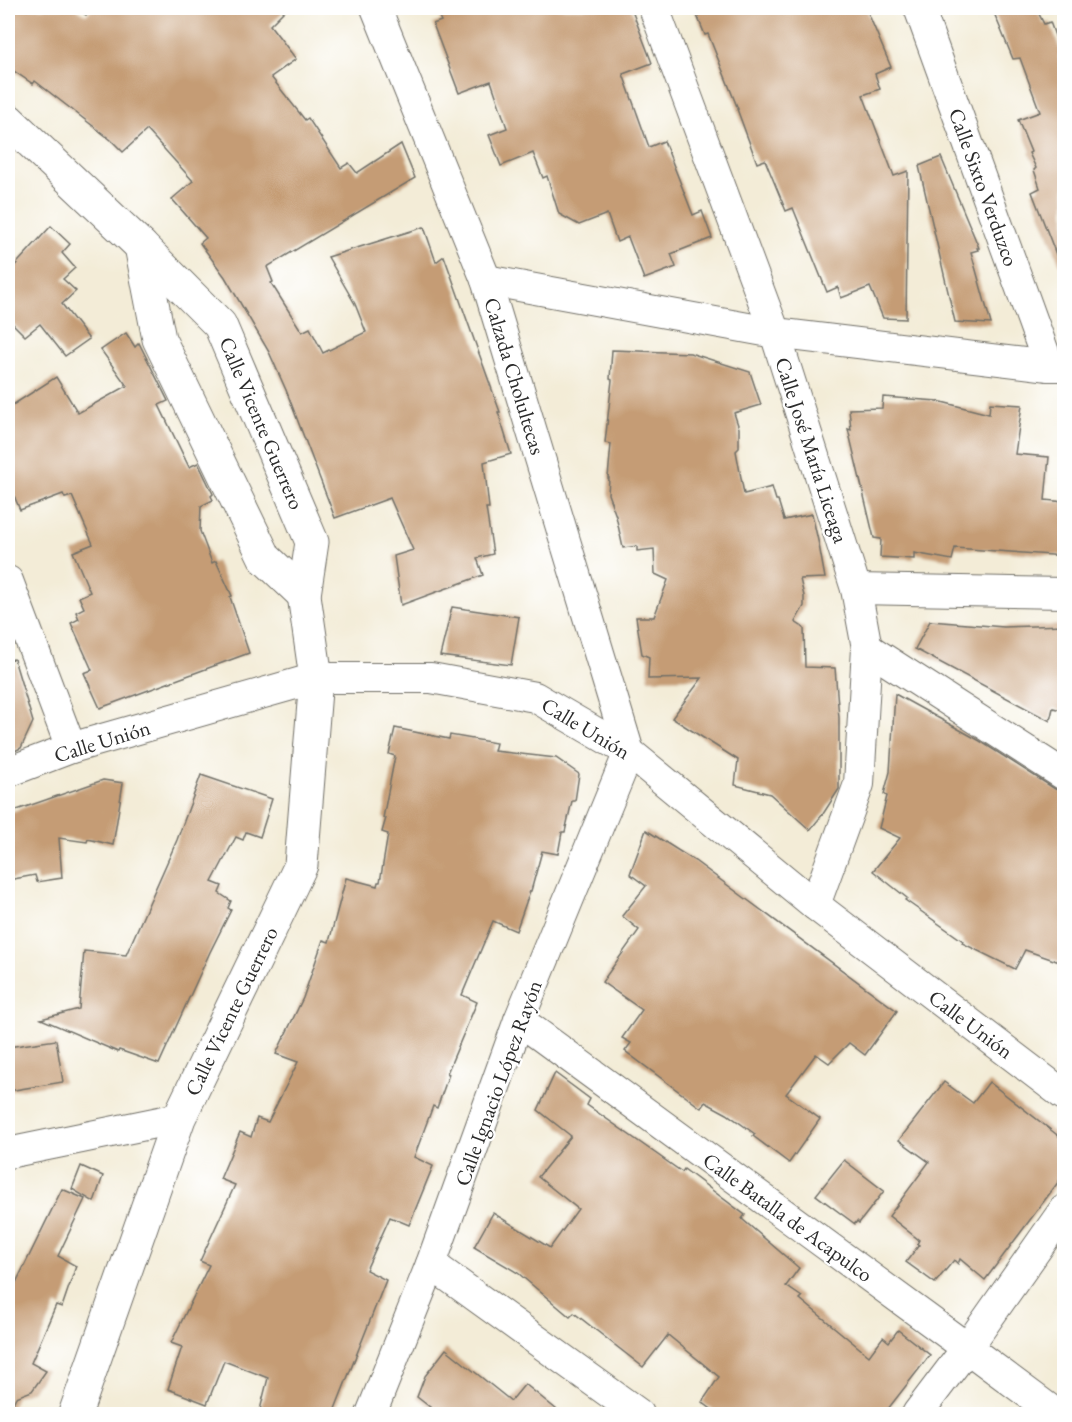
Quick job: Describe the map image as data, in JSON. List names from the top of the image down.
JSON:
{
  "streets": {
    "street": [
      "Calle Sixto Verduzco",
      "Calzada Cholultecas",
      "Calle Vicente Guerrero",
      "Calle José María Liceaga",
      "Calle Unión",
      "Calle Ignacio López Rayón",
      "Calle Batalla de Acapulco"
    ]
  },
  "crossings": [
    ["Calzada Cholultecas", "Calle Unión"],
    ["Calzada Cholultecas", "Calle Ignacio López Rayón"],
    ["Calle Vicente Guerrero", "Calle Unión"],
    ["Calle José María Liceaga", "Calle Unión"],
    ["Calle Unión", "Calle Ignacio López Rayón"],
    ["Calle Ignacio López Rayón", "Calle Batalla de Acapulco"]
  ]
}
